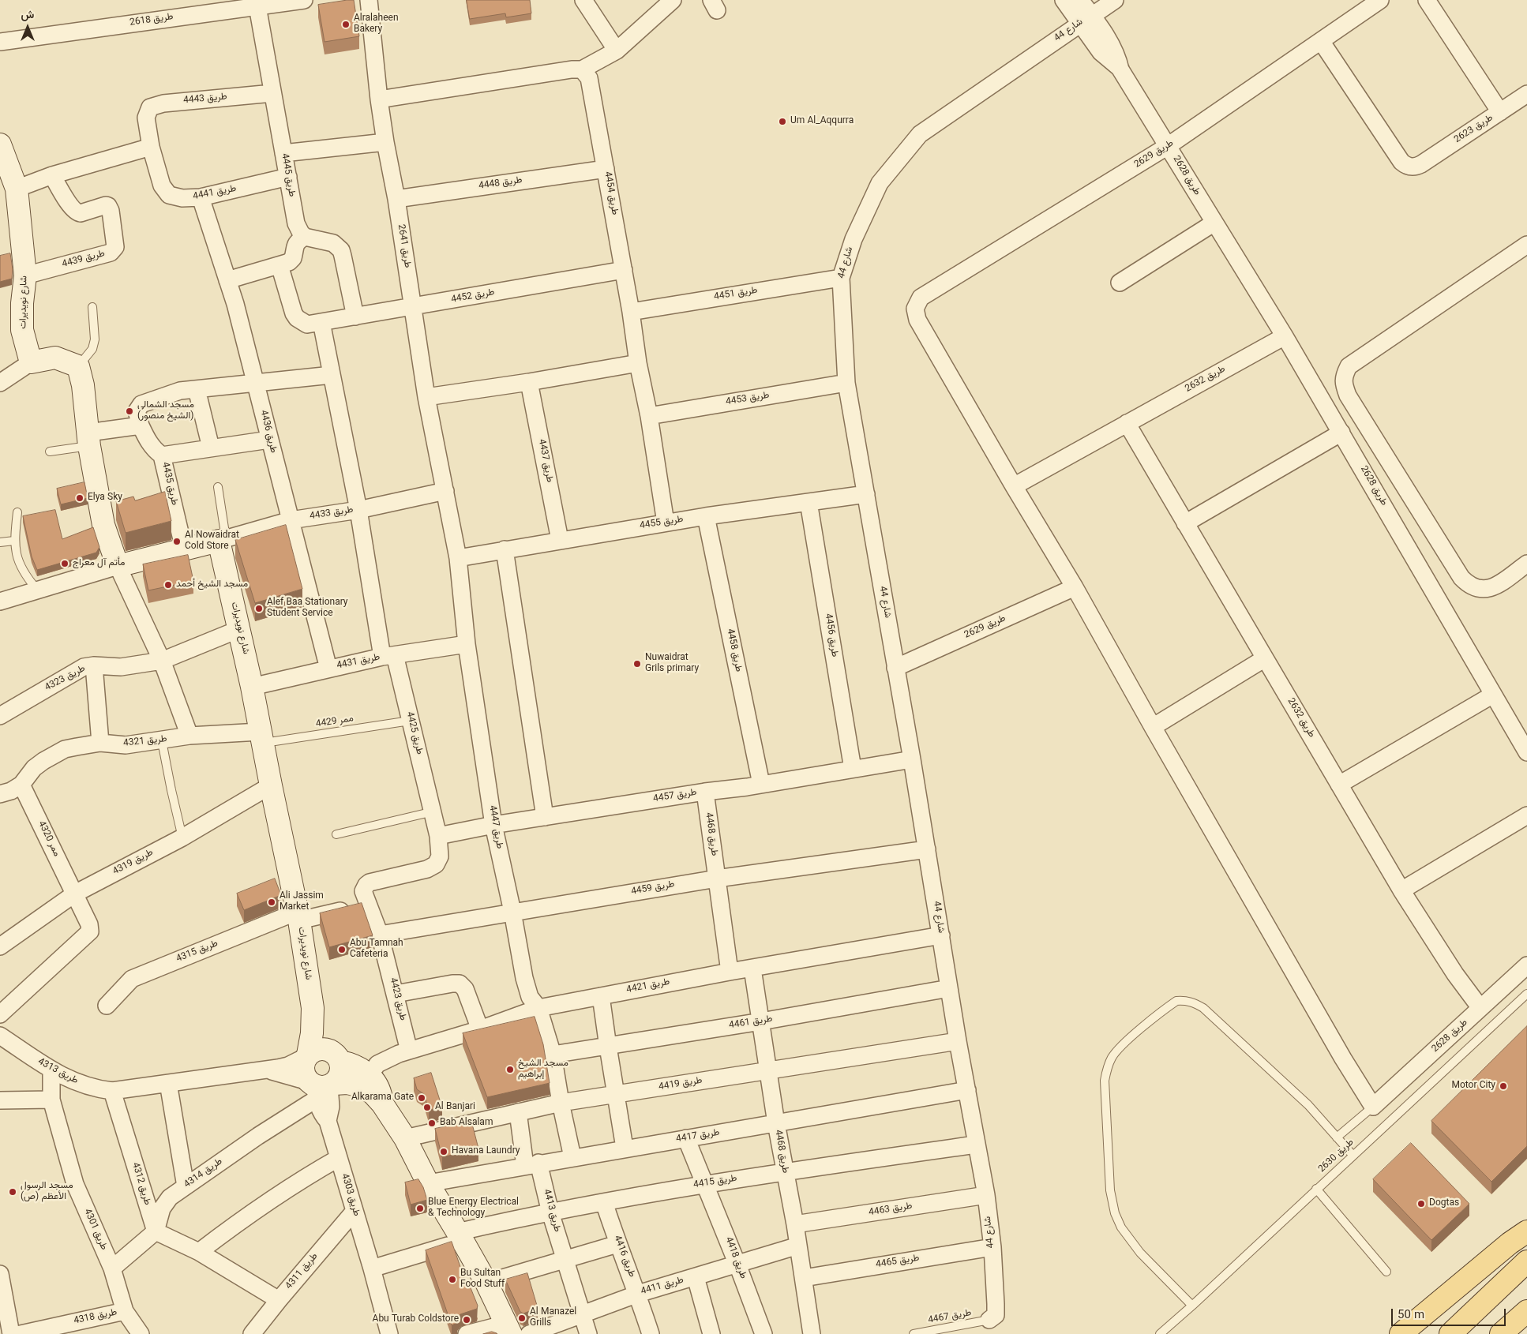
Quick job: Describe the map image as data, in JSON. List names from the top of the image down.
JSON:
{
  "streets": {
    "street": [
      "طريق 2618",
      "شارع 44",
      "طريق 4443",
      "طريق 2623",
      "طريق 2629",
      "طريق 4445",
      "طريق 2628",
      "طريق 4448",
      "طريق 4441",
      "طريق 4454",
      "طريق 2641",
      "طريق 4439",
      "طريق 4451",
      "طريق 4452",
      "شارع نويديرات",
      "طريق 2632",
      "طريق 4453",
      "طريق 4436",
      "طريق 4437",
      "طريق 4435",
      "طريق 4433",
      "طريق 4455",
      "طريق 4456",
      "طريق 4458",
      "طريق 4431",
      "طريق 4323",
      "طريق 4425",
      "طريق 4321",
      "طريق 4457",
      "طريق 4447",
      "طريق 4468",
      "ممر 4320",
      "طريق 4319",
      "طريق 4459",
      "طريق 4315",
      "طريق 4421",
      "طريق 4423",
      "طريق 4461",
      "طريق 4313",
      "طريق 4419",
      "طريق 4417",
      "طريق 4314",
      "طريق 4415",
      "طريق 4312",
      "طريق 4303",
      "طريق 4463",
      "طريق 4413",
      "طريق 4301",
      "طريق 4416",
      "طريق 4418",
      "طريق 4465",
      "طريق 4311",
      "طريق 4411",
      "طريق 4318"
    ],
    "lane": ["ممر 4429", "طريق 2630", "طريق 4467"]
  },
  "crossings": [
    ["طريق 2618", "طريق 4445"],
    ["شارع 44", "طريق 2629"],
    ["شارع 44", "طريق 2628"],
    ["شارع 44", "طريق 4451"],
    ["شارع 44", "طريق 4453"],
    ["شارع 44", "طريق 4455"],
    ["شارع 44", "طريق 4457"],
    ["شارع 44", "طريق 4459"],
    ["شارع 44", "طريق 4421"],
    ["شارع 44", "طريق 4461"],
    ["شارع 44", "طريق 4419"],
    ["شارع 44", "طريق 4417"],
    ["شارع 44", "طريق 4415"],
    ["شارع 44", "طريق 4463"],
    ["شارع 44", "طريق 4465"],
    ["شارع 44", "طريق 4467"],
    ["طريق 4443", "طريق 4445"],
    ["طريق 4443", "طريق 4441"],
    ["طريق 2623", "طريق 2629"],
    ["طريق 2629", "طريق 2628"],
    ["طريق 2629", "طريق 2632"],
    ["طريق 4445", "طريق 4441"],
    ["طريق 2628", "طريق 2632"],
    ["طريق 4448", "طريق 4454"],
    ["طريق 4448", "طريق 2641"],
    ["طريق 4441", "طريق 4436"],
    ["طريق 4454", "طريق 4451"],
    ["طريق 4454", "طريق 4452"],
    ["طريق 4454", "طريق 4453"],
    ["طريق 4454", "طريق 4455"],
    ["طريق 2641", "طريق 4452"],
    ["طريق 2641", "طريق 4433"],
    ["طريق 2641", "طريق 4447"],
    ["طريق 4439", "شارع نويديرات"],
    ["طريق 4452", "طريق 4425"],
    ["شارع نويديرات", "طريق 4433"],
    ["شارع نويديرات", "طريق 4431"],
    ["شارع نويديرات", "طريق 4323"],
    ["شارع نويديرات", "ممر 4429"],
    ["شارع نويديرات", "طريق 4321"],
    ["شارع نويديرات", "طريق 4319"],
    ["شارع نويديرات", "طريق 4315"],
    ["شارع نويديرات", "طريق 4313"],
    ["شارع نويديرات", "طريق 4314"],
    ["شارع نويديرات", "طريق 4303"],
    ["طريق 4436", "طريق 4433"],
    ["طريق 4436", "طريق 4431"],
    ["طريق 4437", "طريق 4455"],
    ["طريق 4433", "طريق 4425"],
    ["طريق 4433", "طريق 4447"],
    ["طريق 4455", "طريق 4456"],
    ["طريق 4455", "طريق 4458"],
    ["طريق 4455", "طريق 4447"],
    ["طريق 4456", "طريق 4457"],
    ["طريق 4458", "طريق 4457"],
    ["طريق 4431", "طريق 4425"],
    ["طريق 4431", "طريق 4447"],
    ["ممر 4429", "طريق 4425"],
    ["ممر 4429", "طريق 4321"],
    ["طريق 4425", "طريق 4457"],
    ["طريق 4425", "طريق 4315"],
    ["طريق 4425", "طريق 4423"],
    ["طريق 4321", "ممر 4320"],
    ["طريق 4457", "طريق 4447"],
    ["طريق 4457", "طريق 4468"],
    ["طريق 4447", "طريق 4459"],
    ["طريق 4447", "طريق 4421"],
    ["طريق 4447", "طريق 4461"],
    ["طريق 4447", "طريق 4419"],
    ["طريق 4447", "طريق 4417"],
    ["طريق 4468", "طريق 4459"],
    ["طريق 4468", "طريق 4421"],
    ["طريق 4468", "طريق 4461"],
    ["طريق 4468", "طريق 4419"],
    ["طريق 4468", "طريق 4417"],
    ["طريق 4468", "طريق 4415"],
    ["طريق 4468", "طريق 4463"],
    ["طريق 4468", "طريق 4465"],
    ["طريق 4468", "طريق 4411"],
    ["ممر 4320", "طريق 4319"],
    ["طريق 4459", "طريق 4423"],
    ["طريق 4315", "طريق 4423"],
    ["طريق 4421", "طريق 4423"],
    ["طريق 4313", "طريق 4314"],
    ["طريق 4313", "طريق 4312"],
    ["طريق 4313", "طريق 4303"],
    ["طريق 4313", "طريق 4301"],
    ["طريق 4419", "طريق 4413"],
    ["طريق 4417", "طريق 4413"],
    ["طريق 4417", "طريق 4418"],
    ["طريق 4314", "طريق 4312"],
    ["طريق 4314", "طريق 4303"],
    ["طريق 4415", "طريق 4413"],
    ["طريق 4415", "طريق 4416"],
    ["طريق 4415", "طريق 4418"],
    ["طريق 4303", "طريق 4311"],
    ["طريق 4413", "طريق 4411"],
    ["طريق 4301", "طريق 4318"],
    ["طريق 4416", "طريق 4411"],
    ["طريق 4418", "طريق 4411"]
  ],
  "places": [
    "Alralaheen Bakery",
    "Um Al_Aqqurra",
    "مسجد الشمالي (الشيخ منصور)",
    "Elya Sky",
    "Al Nowaidrat Cold Store",
    "مأتم آل معراج",
    "مسجد الشيخ أحمد",
    "Alef Baa Stationary Student Service",
    "Nuwaidrat Grils primary",
    "Ali Jassim Market",
    "Abu Tamnah Cafeteria",
    "مسجد الشيخ إبراهيم",
    "Motor City",
    "Alkarama Gate",
    "Al Banjari",
    "Bab Alsalam",
    "Havana Laundry",
    "مسجد الرسول الأعظم (ص)",
    "Dogtas",
    "Blue Energy Electrical & Technology",
    "Bu Sultan Food Stuff",
    "Al Manazel Grills",
    "Abu Turab Coldstore"
  ],
  "scale_bar": "50 m",
  "north": "top"
}
